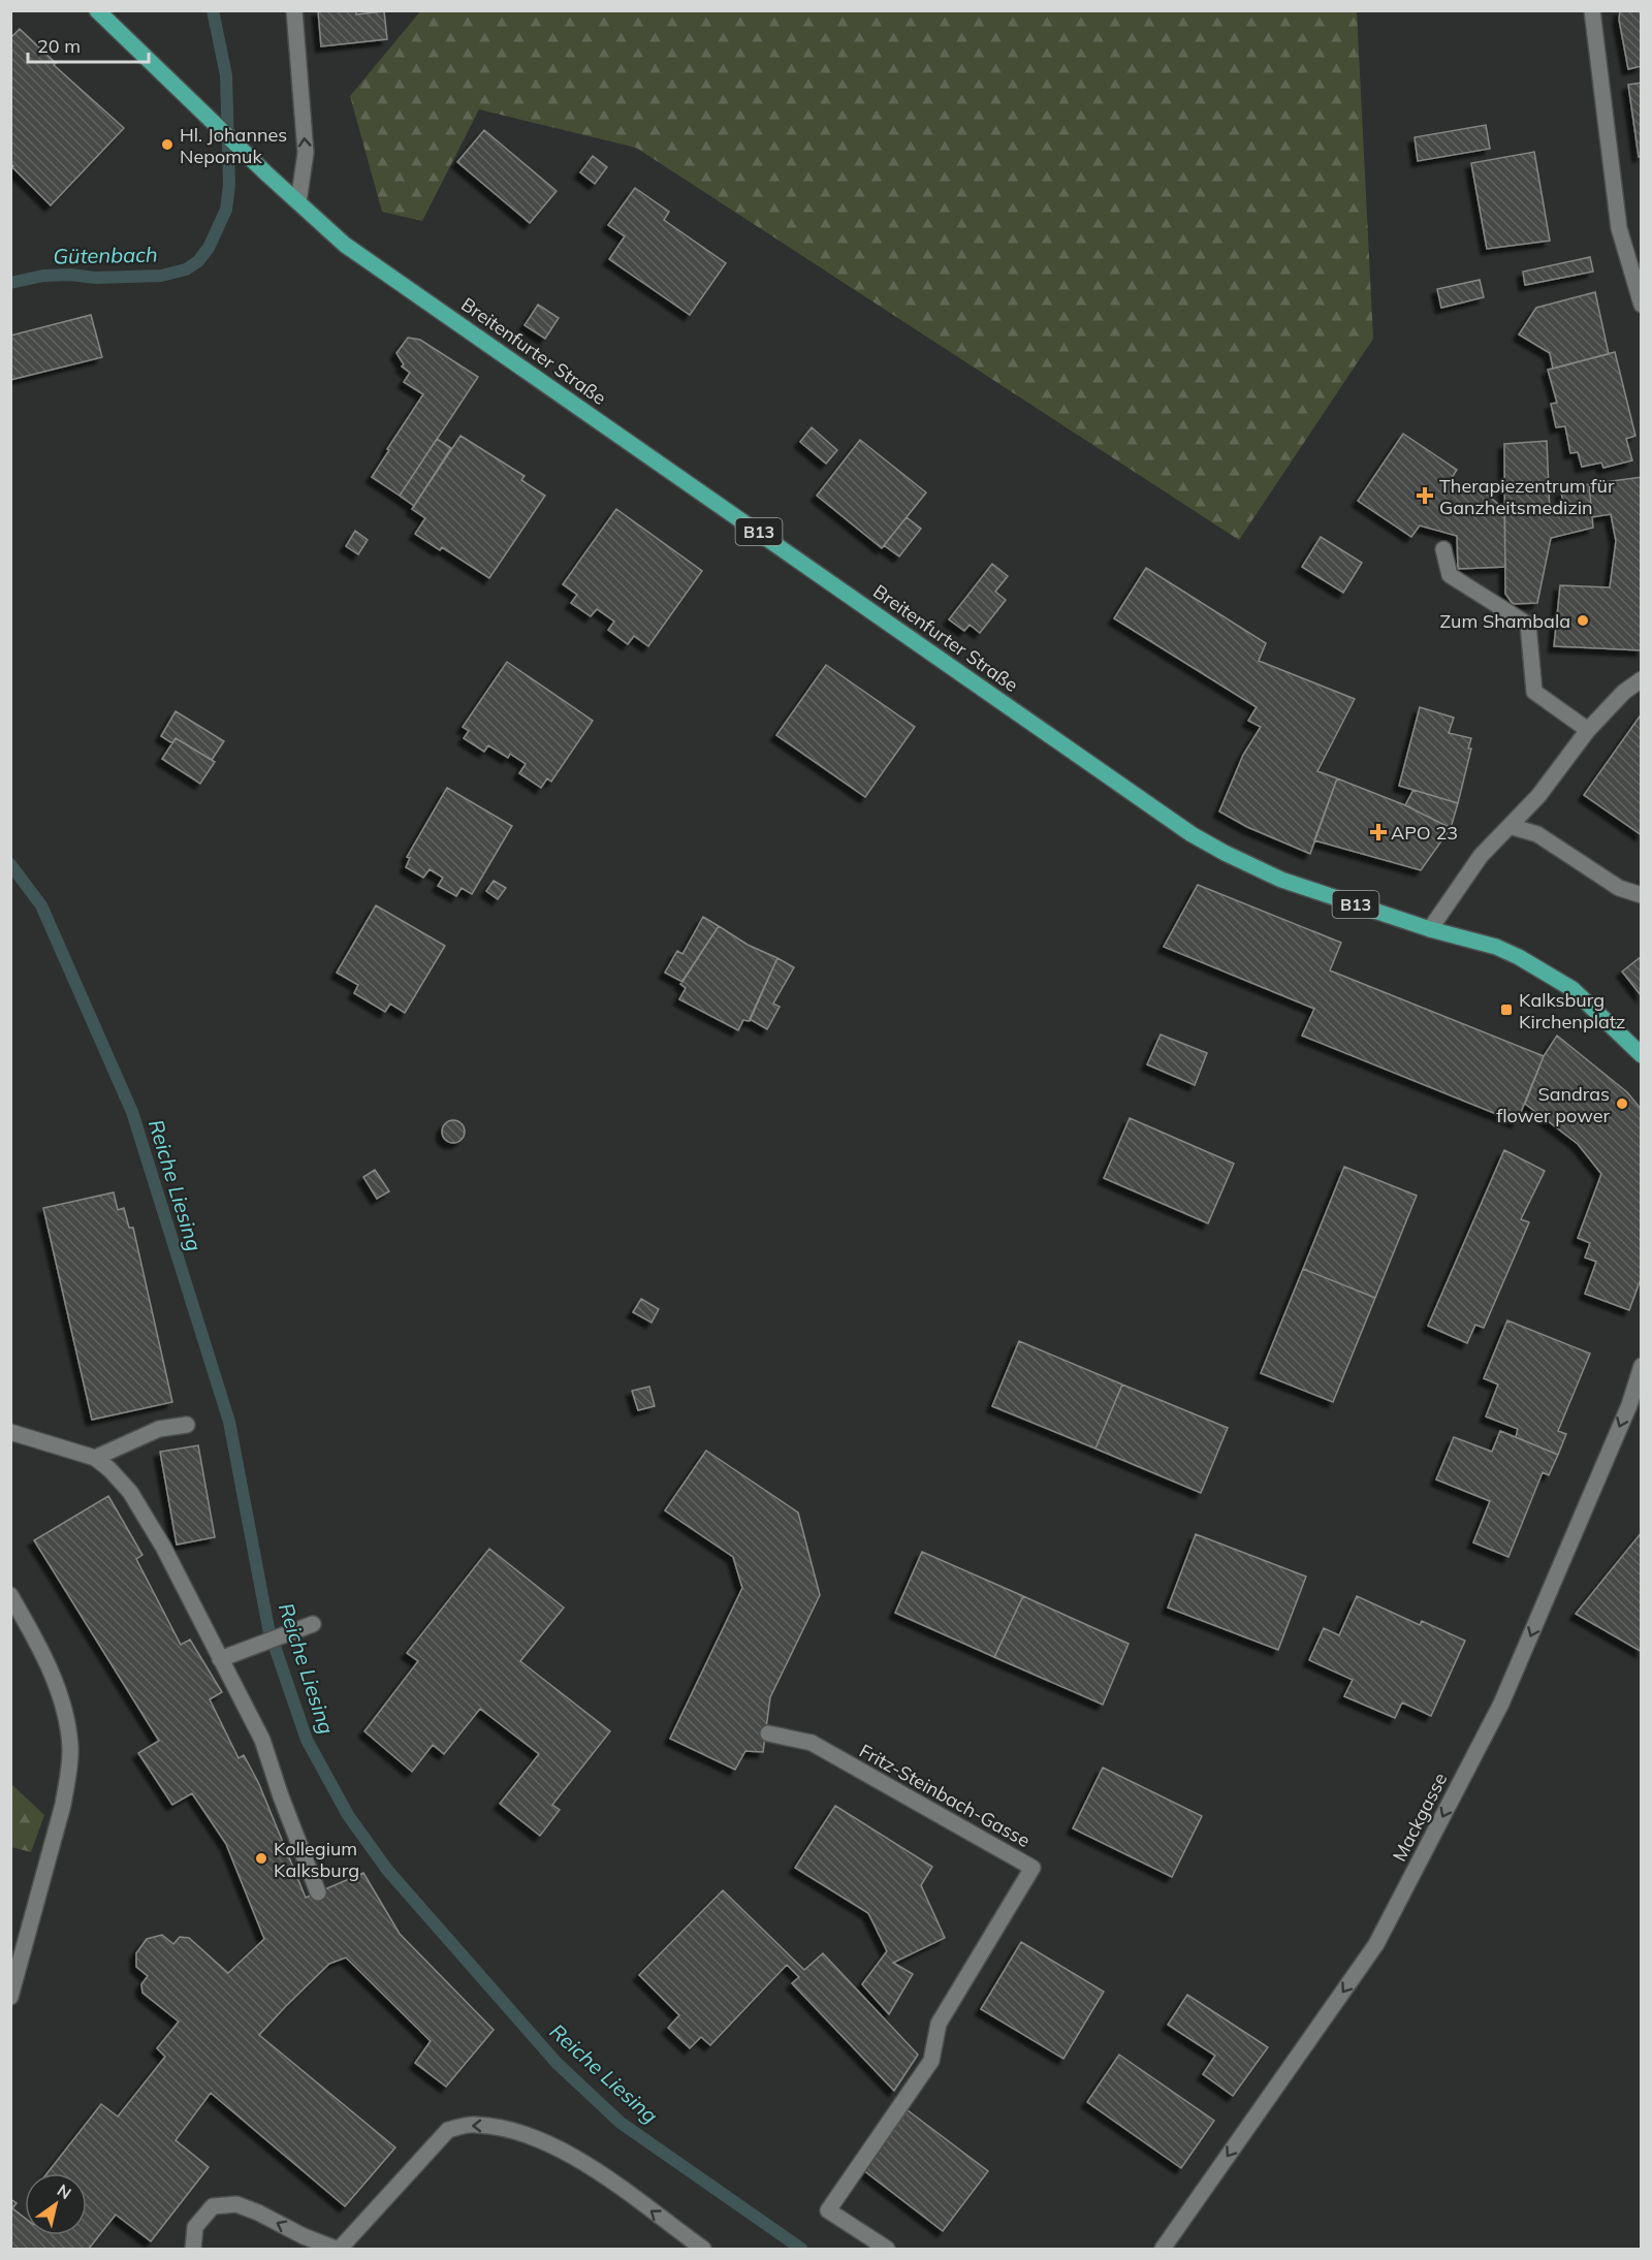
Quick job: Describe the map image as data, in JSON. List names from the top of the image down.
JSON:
{
  "streets": {
    "main road": ["Breitenfurter Straße", "B13"],
    "street": ["Fritz-Steinbach-Gasse", "Mackgasse"]
  },
  "one_way": ["Mackgasse"],
  "water": ["Gütenbach", "Reiche Liesing"],
  "places": {
    "other": [
      "Hl. Johannes Nepomuk",
      "Zum Shambala",
      "Sandras flower power",
      "Kollegium Kalksburg"
    ],
    "health": ["Therapiezentrum für Ganzheitsmedizin", "APO 23"],
    "transit": ["Kalksburg Kirchenplatz"]
  },
  "scale_bar": "20 m",
  "north": "top right"
}
